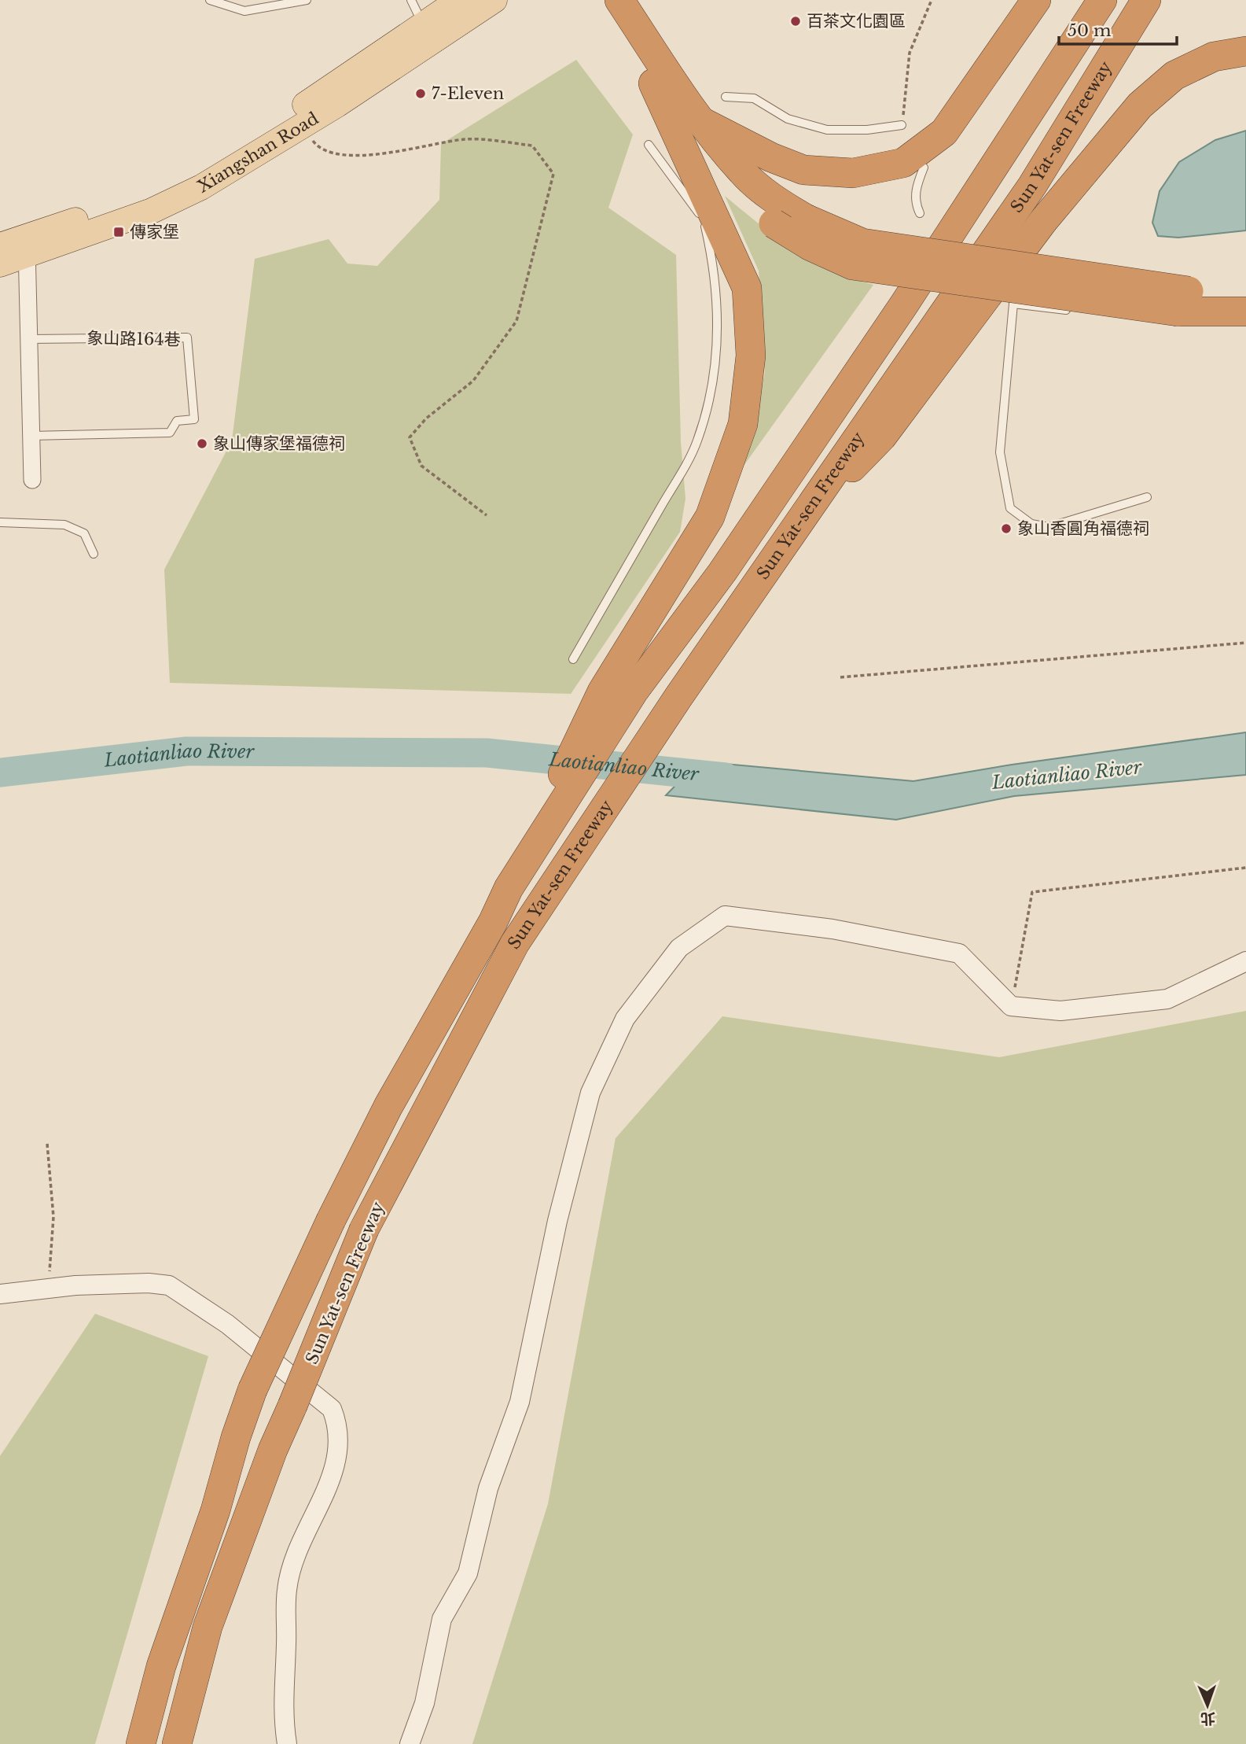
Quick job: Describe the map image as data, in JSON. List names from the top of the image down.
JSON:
{
  "streets": {
    "highway": ["Sun Yat-sen Freeway"],
    "main road": ["Xiangshan Road"],
    "lane": ["象山路164巷"]
  },
  "water": ["Laotianliao River"],
  "places": {
    "other": [
      "百茶文化園區",
      "7-Eleven",
      "象山傳家堡福德祠",
      "象山香圓角福德祠"
    ],
    "transit": ["傳家堡"]
  },
  "scale_bar": "50 m",
  "north": "bottom"
}
